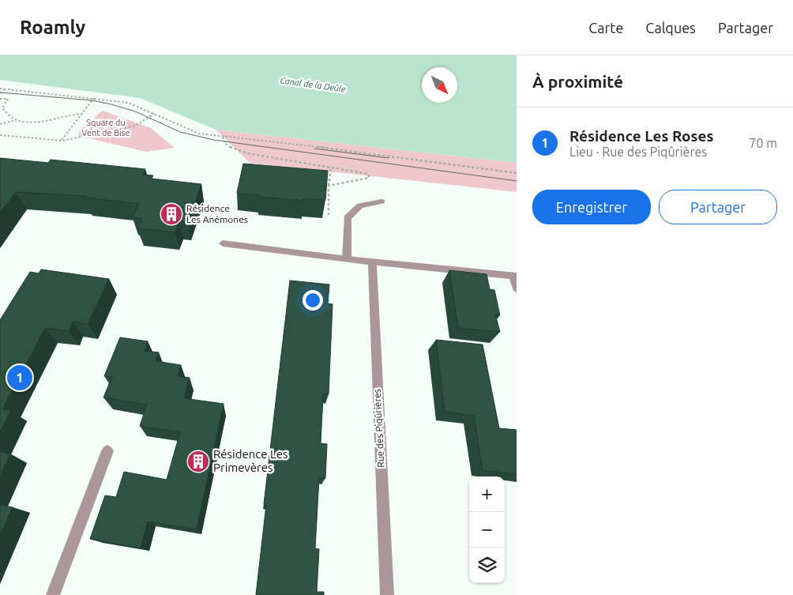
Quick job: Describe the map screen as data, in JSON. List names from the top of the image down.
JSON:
{
  "streets": {
    "street": ["Rue des Piqûrières"]
  },
  "water": ["Canal de la Deûle"],
  "parks": ["Square du Vent de Bise"],
  "places": {
    "building": ["Résidence Les Anémones", "Résidence Les Primevères"]
  },
  "north": "bottom right",
  "page": {
    "header": "Roamly",
    "nav": ["Carte", "Calques", "Partager"],
    "heading": "À proximité",
    "list": [
      {
        "mark": "1",
        "name": "Résidence Les Roses",
        "note": "Lieu · Rue des Piqûrières",
        "value": "70 m"
      }
    ],
    "buttons": ["Enregistrer", "Partager"],
    "pins": "1",
    "map_buttons": ["+", "−"]
  }
}
